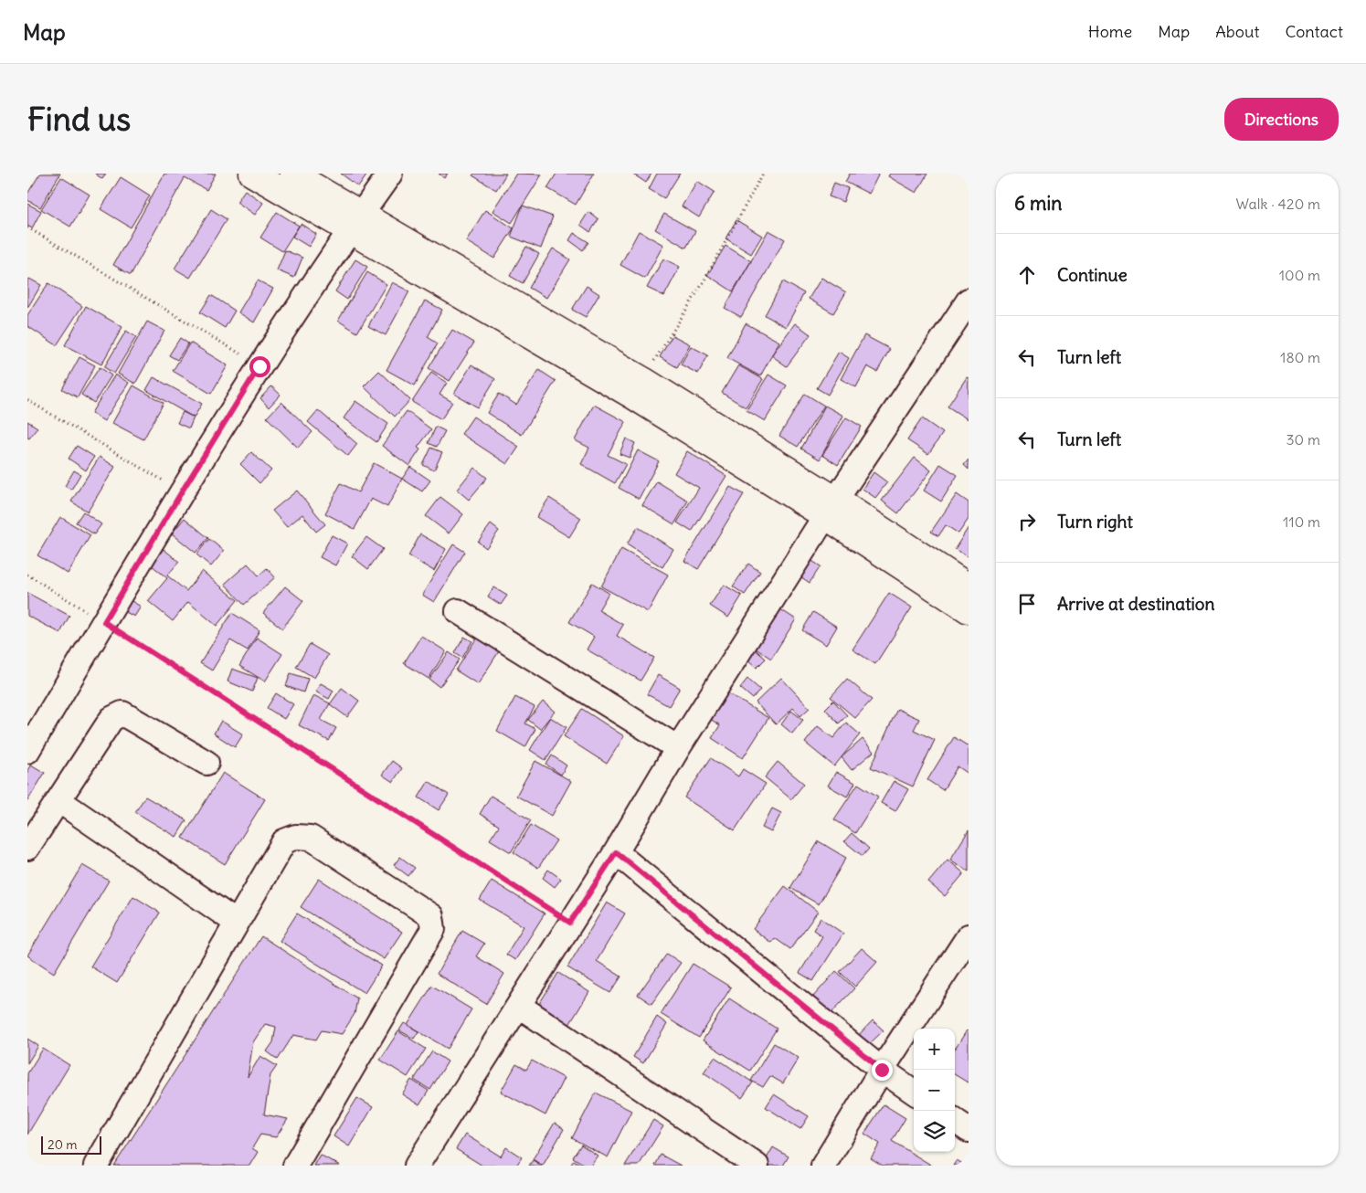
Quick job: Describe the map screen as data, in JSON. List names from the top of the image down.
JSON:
{
  "scale_bar": "20 m",
  "page": {
    "header": "Map",
    "nav": [
      "Home",
      "Map",
      "About",
      "Contact"
    ],
    "buttons": "Directions",
    "title": "Find us",
    "heading": ["6 min", "Walk · 420 m"],
    "list": [
      ["Continue", "100 m"],
      ["Turn left", "180 m"],
      ["Turn left", "30 m"],
      ["Turn right", "110 m"],
      "Arrive at destination"
    ],
    "map_buttons": ["+", "−"],
    "scale": "20 m"
  }
}
